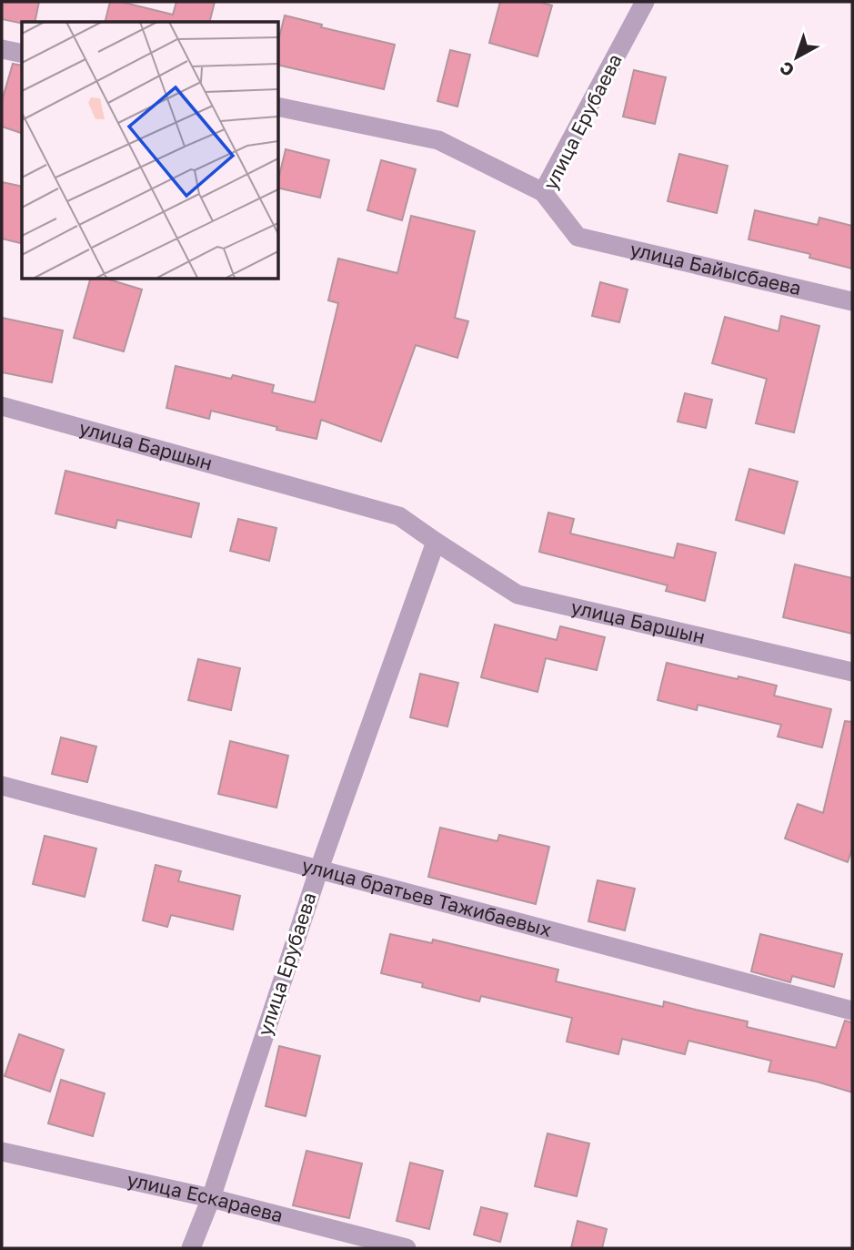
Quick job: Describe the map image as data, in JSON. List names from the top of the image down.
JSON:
{
  "streets": {
    "street": [
      "улица Ерубаева",
      "улица Байысбаева",
      "улица Баршын",
      "улица братьев Тажибаевых",
      "улица Ескараева"
    ]
  },
  "crossings": [
    ["улица Ерубаева", "улица Байысбаева"],
    ["улица Ерубаева", "улица Баршын"],
    ["улица Ерубаева", "улица братьев Тажибаевых"],
    ["улица Ерубаева", "улица Ескараева"]
  ],
  "north": "bottom left"
}
